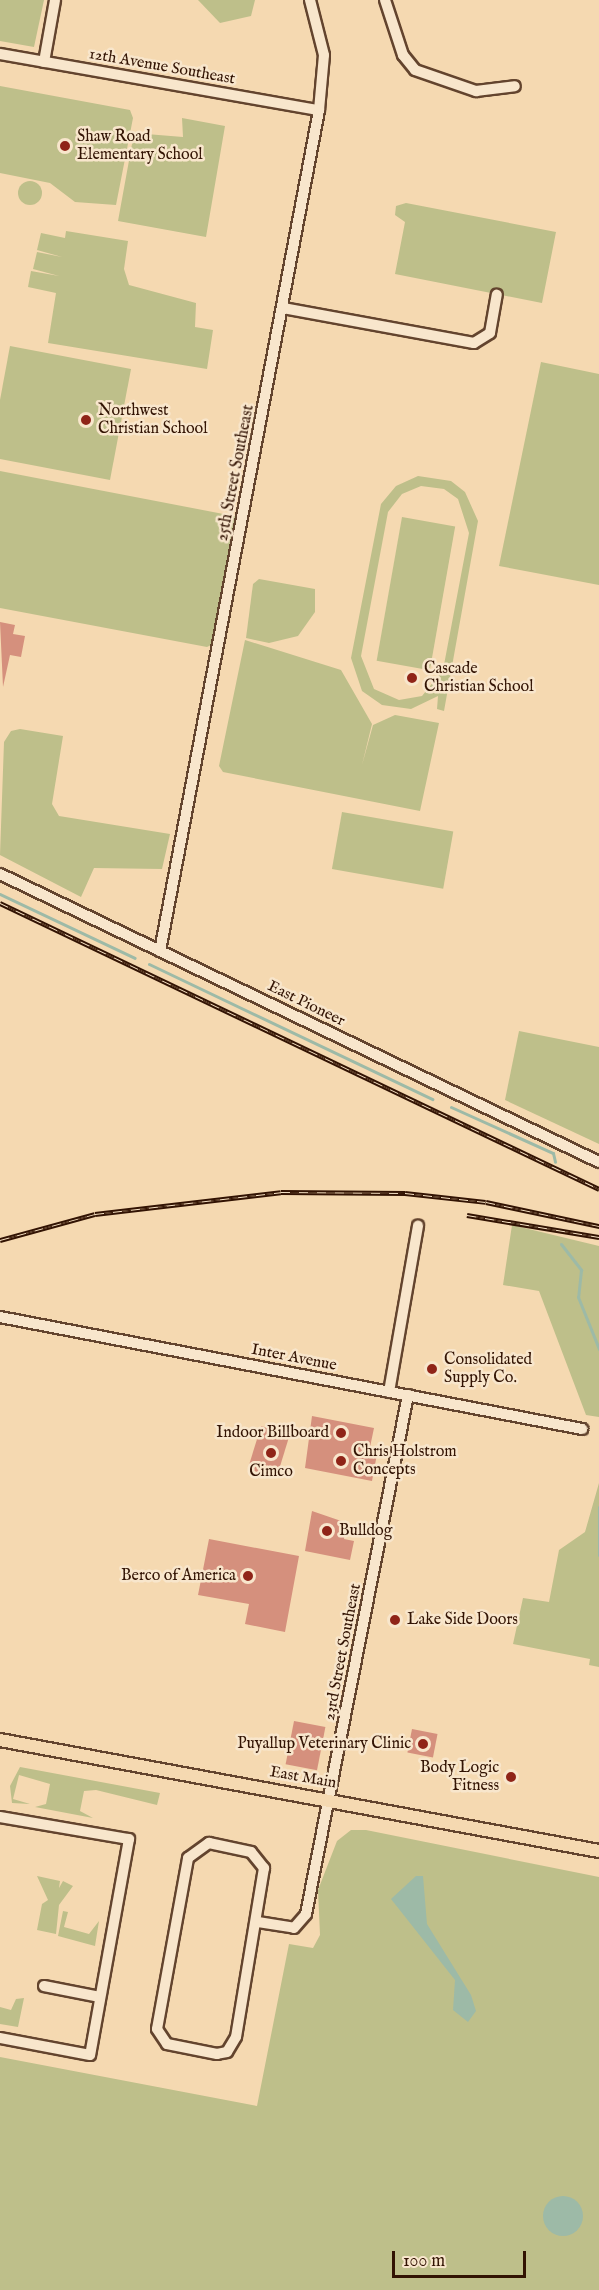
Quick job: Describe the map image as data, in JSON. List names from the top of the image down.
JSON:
{
  "streets": {
    "main road": ["East Main"],
    "street": [
      "12th Avenue Southeast",
      "25th Street Southeast",
      "East Pioneer",
      "Inter Avenue",
      "23rd Street Southeast"
    ]
  },
  "crossings": [
    ["12th Avenue Southeast", "25th Street Southeast"],
    ["25th Street Southeast", "East Pioneer"],
    ["Inter Avenue", "23rd Street Southeast"],
    ["23rd Street Southeast", "East Main"]
  ],
  "places": [
    "Shaw Road Elementary School",
    "Northwest Christian School",
    "Cascade Christian School",
    "Consolidated Supply Co.",
    "Indoor Billboard",
    "Cimco",
    "Chris Holstrom Concepts",
    "Bulldog",
    "Berco of America",
    "Lake Side Doors",
    "Puyallup Veterinary Clinic",
    "Body Logic Fitness"
  ],
  "scale_bar": "100 m"
}
